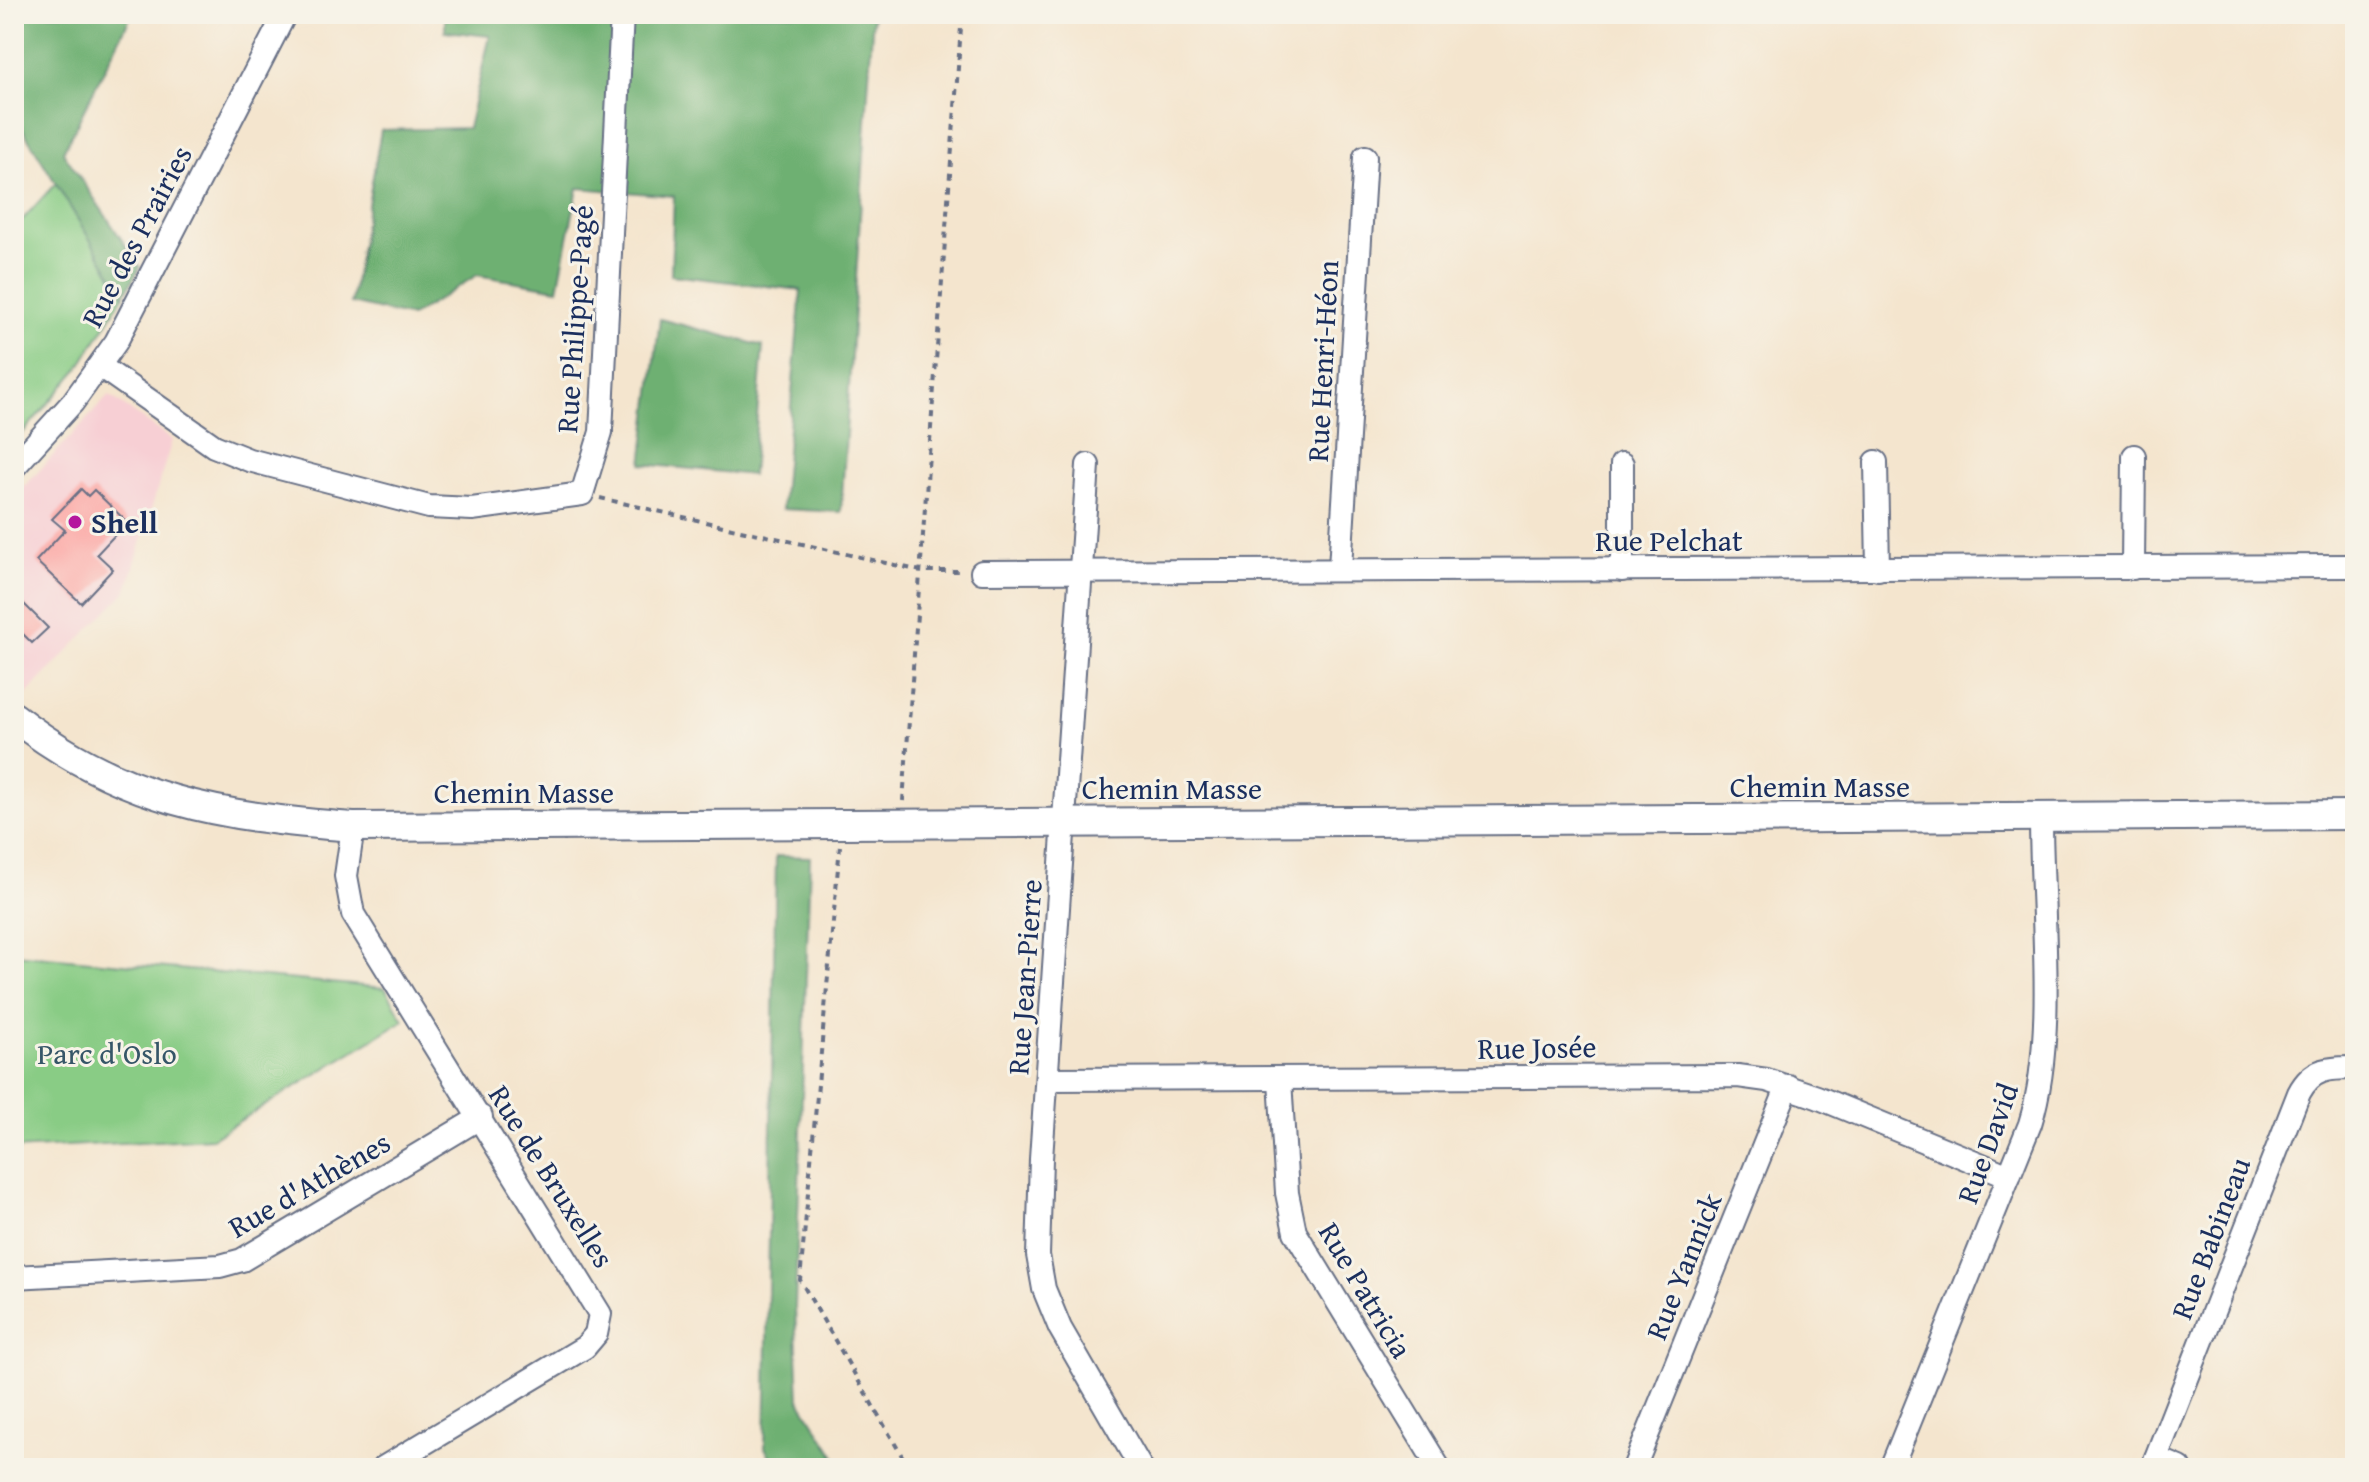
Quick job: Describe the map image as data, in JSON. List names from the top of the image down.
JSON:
{
  "streets": {
    "street": [
      "Rue des Prairies",
      "Rue Philippe-Pagé",
      "Rue Henri-Héon",
      "Rue Pelchat",
      "Chemin Masse",
      "Rue Jean-Pierre",
      "Rue Josée",
      "Rue David",
      "Rue de Bruxelles",
      "Rue d'Athènes",
      "Rue Babineau",
      "Rue Yannick",
      "Rue Patricia"
    ]
  },
  "crossings": [
    ["Rue Henri-Héon", "Rue Pelchat"],
    ["Rue Pelchat", "Rue Jean-Pierre"],
    ["Chemin Masse", "Rue Jean-Pierre"],
    ["Chemin Masse", "Rue David"],
    ["Chemin Masse", "Rue de Bruxelles"],
    ["Rue Jean-Pierre", "Rue Josée"],
    ["Rue Josée", "Rue David"],
    ["Rue Josée", "Rue Yannick"],
    ["Rue Josée", "Rue Patricia"],
    ["Rue de Bruxelles", "Rue d'Athènes"]
  ],
  "parks": ["Parc d'Oslo"],
  "places": ["Shell"]
}
